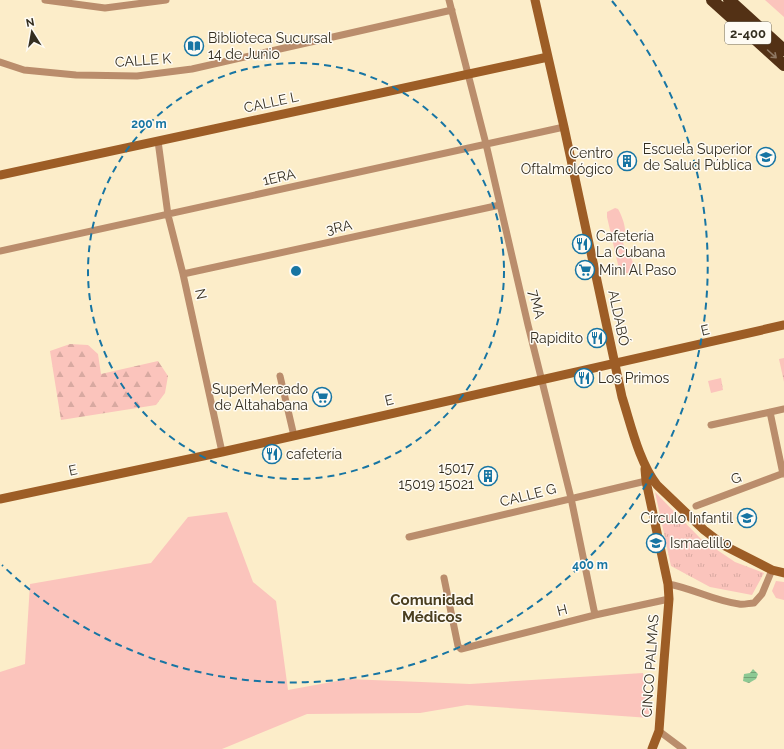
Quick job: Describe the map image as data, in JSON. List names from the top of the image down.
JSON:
{
  "streets": {
    "highway": ["2-400"],
    "street": [
      "CALLE K",
      "CALLE L",
      "1ERA",
      "3RA",
      "N",
      "7MA",
      "ALDABÓ",
      "E",
      "G",
      "CALLE G",
      "H",
      "CINCO PALMAS"
    ]
  },
  "crossings": [
    ["CALLE K", "7MA"],
    ["CALLE L", "N"],
    ["CALLE L", "7MA"],
    ["CALLE L", "ALDABÓ"],
    ["1ERA", "N"],
    ["1ERA", "7MA"],
    ["1ERA", "ALDABÓ"],
    ["3RA", "N"],
    ["3RA", "7MA"],
    ["N", "E"],
    ["7MA", "E"],
    ["7MA", "CALLE G"],
    ["7MA", "H"],
    ["ALDABÓ", "E"],
    ["ALDABÓ", "CINCO PALMAS"],
    ["CALLE G", "CINCO PALMAS"],
    ["H", "CINCO PALMAS"]
  ],
  "districts": ["Comunidad Médicos"],
  "places": {
    "library": ["Biblioteca Sucursal 14 de Junio"],
    "school or university": ["Escuela Superior de Salud Pública", "Círculo Infantil", "Ismaelillo"],
    "building": ["Centro Oftalmológico", "15017 15019 15021"],
    "restaurant": [
      "Cafetería La Cubana",
      "Rapidito",
      "Los Primos",
      "cafetería"
    ],
    "supermarket": ["Mini Al Paso", "SuperMercado de Altahabana"]
  },
  "north": "top",
  "rings": ["200 m", "400 m"]
}
